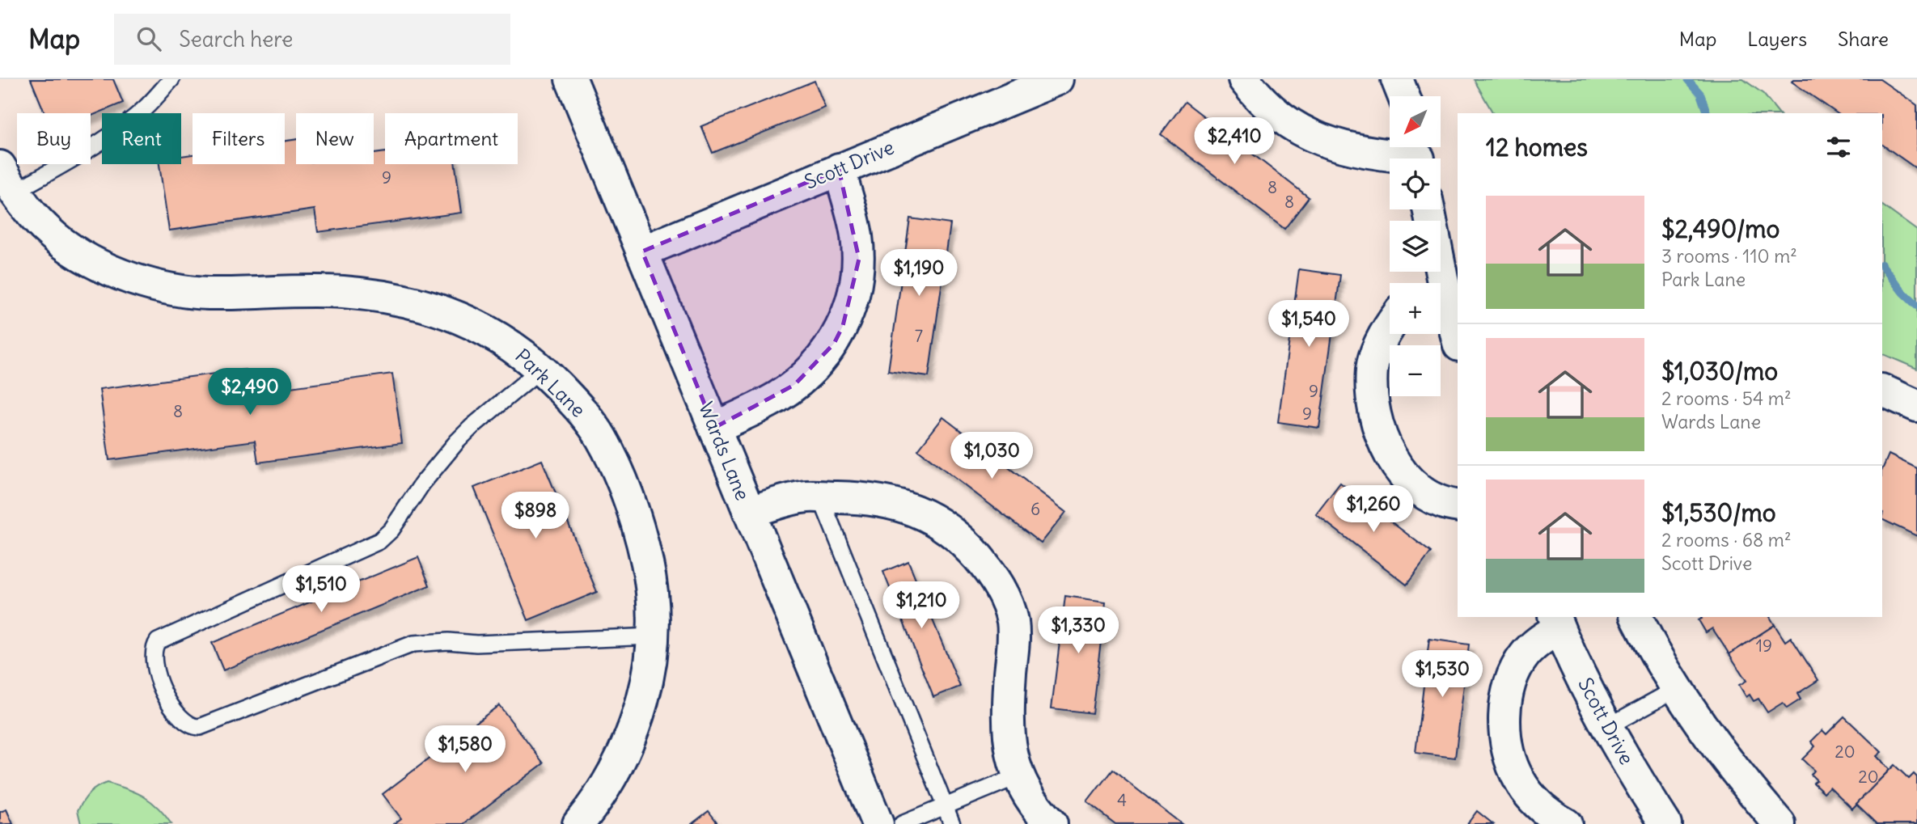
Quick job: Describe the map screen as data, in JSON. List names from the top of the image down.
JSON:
{
  "streets": {
    "street": ["Scott Drive", "Park Lane", "Wards Lane"]
  },
  "crossings": [
    ["Scott Drive", "Wards Lane"]
  ],
  "house_numbers": [
    "9",
    "8",
    "8",
    "7",
    "9",
    "8",
    "9",
    "6",
    "19",
    "20",
    "20",
    "4"
  ],
  "north": "bottom left",
  "page": {
    "header": "Map",
    "search": "Search here",
    "nav": ["Map", "Layers", "Share"],
    "map_buttons": ["+", "−"],
    "chip": [
      "Buy",
      "Rent",
      "Filters",
      "New",
      "Apartment"
    ],
    "heading": "12 homes",
    "price": [
      "$2,410",
      "$1,190",
      "$1,540",
      "$2,490",
      "$1,030",
      "$1,260",
      "$898",
      "$1,510",
      "$1,210",
      "$1,330",
      "$1,530",
      "$1,580"
    ],
    "list": [
      {
        "name": "$2,490/mo",
        "note": "3 rooms · 110 m² · Park Lane"
      },
      {
        "name": "$1,030/mo",
        "note": "2 rooms · 54 m² · Wards Lane"
      },
      {
        "name": "$1,530/mo",
        "note": "2 rooms · 68 m² · Scott Drive"
      }
    ]
  }
}
